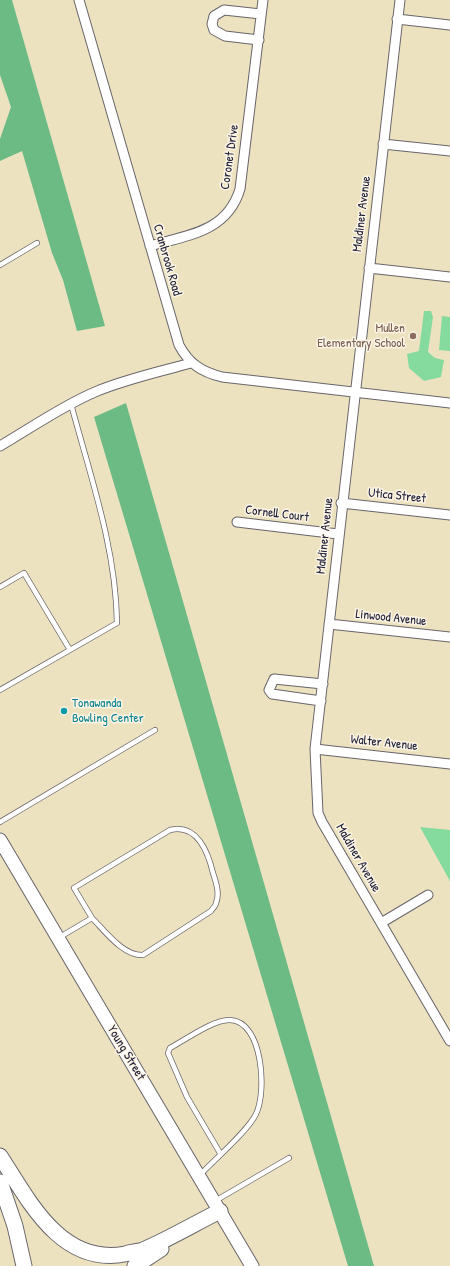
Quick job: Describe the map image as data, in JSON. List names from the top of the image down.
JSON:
{
  "streets": {
    "street": [
      "Coronet Drive",
      "Maldiner Avenue",
      "Cranbrook Road",
      "Utica Street",
      "Cornell Court",
      "Linwood Avenue",
      "Walter Avenue",
      "Young Street"
    ]
  },
  "crossings": [
    ["Coronet Drive", "Cranbrook Road"],
    ["Maldiner Avenue", "Cranbrook Road"],
    ["Maldiner Avenue", "Utica Street"],
    ["Maldiner Avenue", "Cornell Court"],
    ["Maldiner Avenue", "Linwood Avenue"],
    ["Maldiner Avenue", "Walter Avenue"]
  ],
  "places": ["Mullen Elementary School", "Tonawanda Bowling Center"]
}
